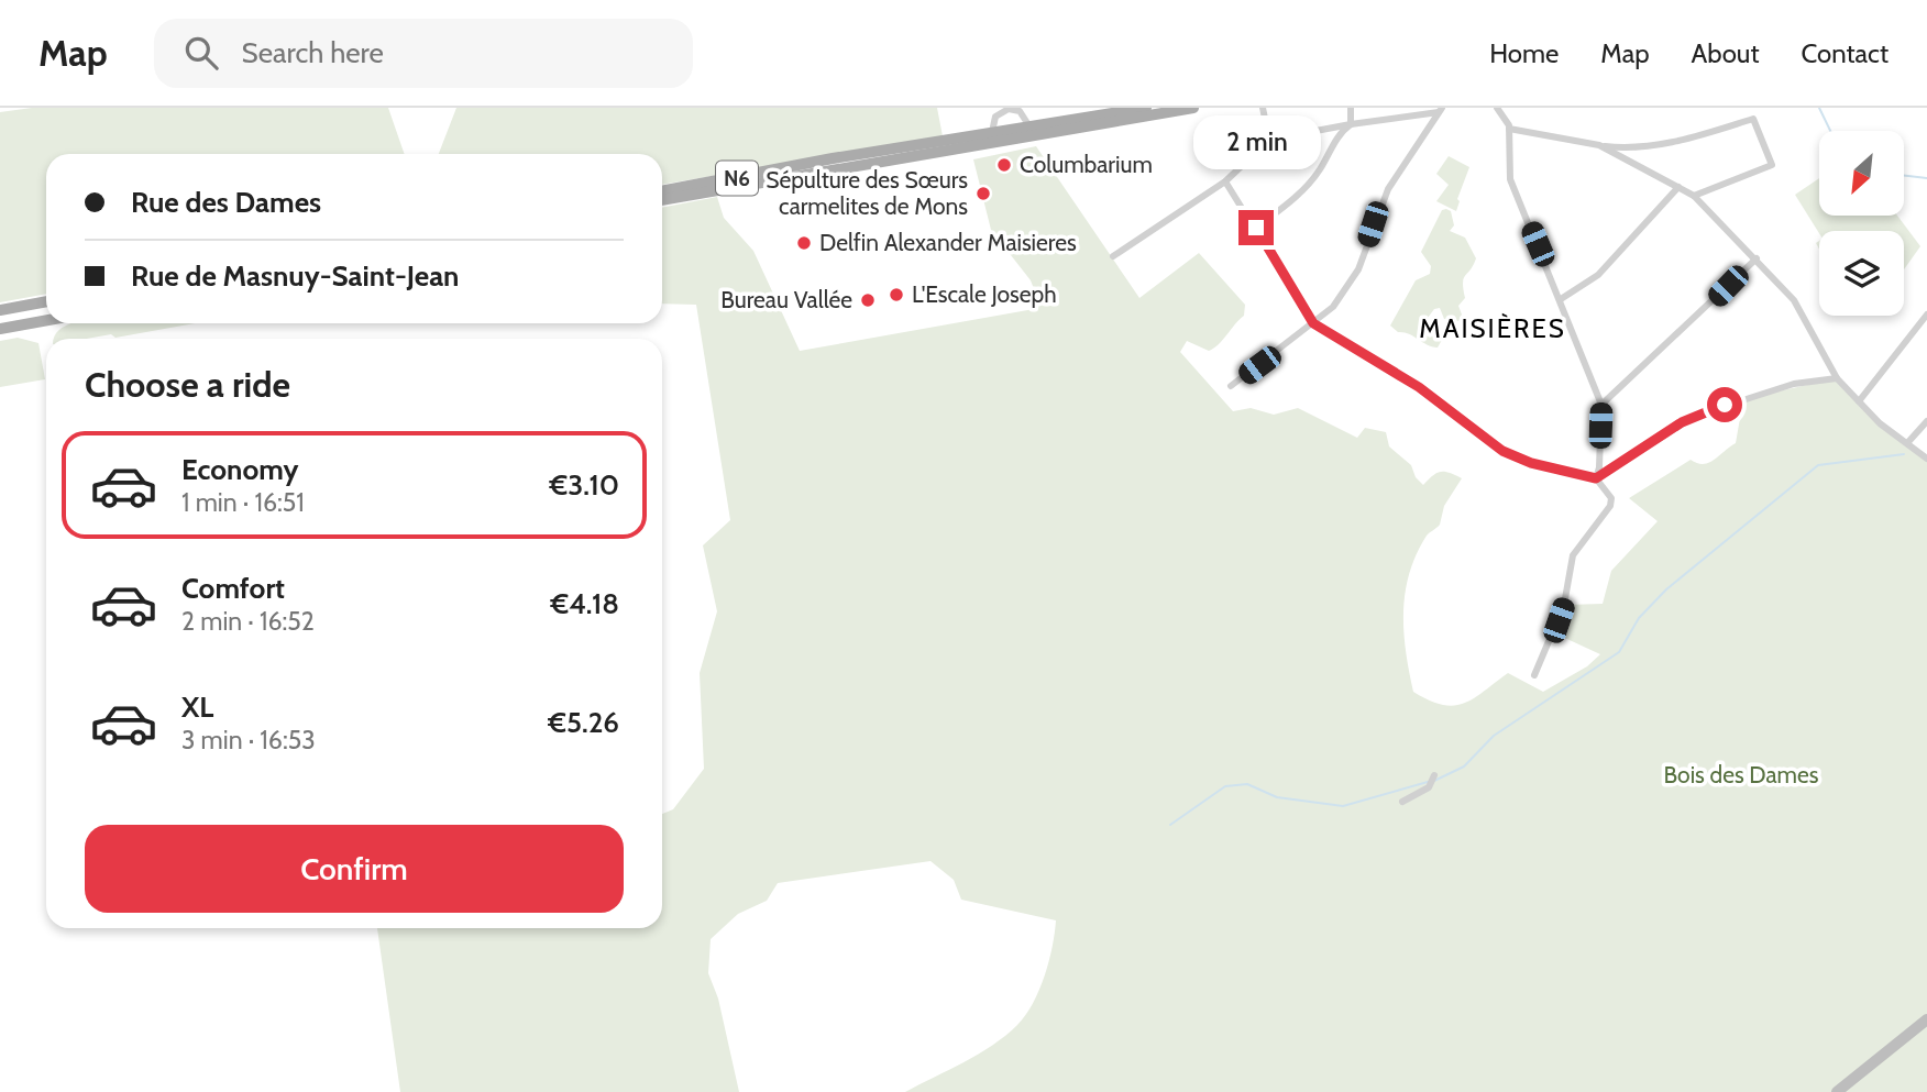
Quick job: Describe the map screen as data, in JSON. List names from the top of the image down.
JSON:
{
  "streets": {
    "main road": ["N6"]
  },
  "districts": ["MAISIÈRES"],
  "parks": ["Bois des Dames"],
  "places": [
    "Columbarium",
    "Sépulture des Sœurs carmelites de Mons",
    "Delfin Alexander Maisieres",
    "L'Escale Joseph",
    "Bureau Vallée"
  ],
  "north": "bottom left",
  "page": {
    "header": "Map",
    "search": "Search here",
    "nav": [
      "Home",
      "Map",
      "About",
      "Contact"
    ],
    "bubble": "2 min",
    "banner": ["Rue des Dames", "Rue de Masnuy-Saint-Jean"],
    "heading": "Choose a ride",
    "list": [
      {
        "name": "Economy",
        "note": "1 min · 16:51",
        "value": "€3.10"
      },
      {
        "name": "Comfort",
        "note": "2 min · 16:52",
        "value": "€4.18"
      },
      {
        "name": "XL",
        "note": "3 min · 16:53",
        "value": "€5.26"
      }
    ],
    "buttons": "Confirm"
  }
}
